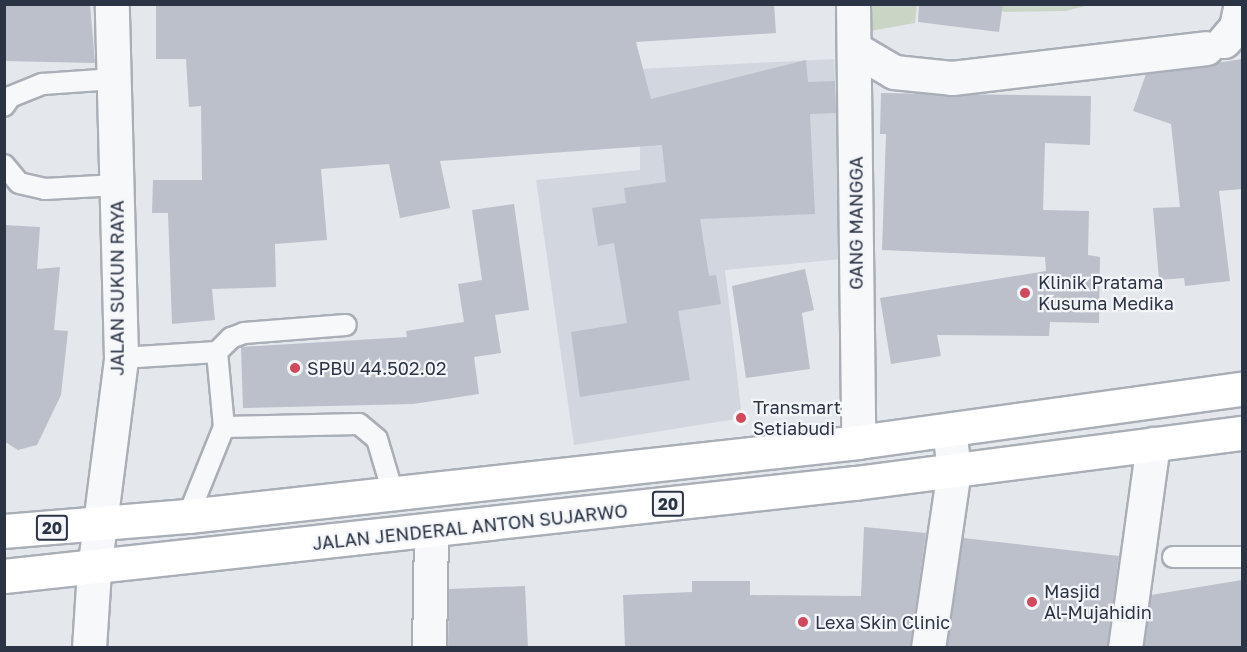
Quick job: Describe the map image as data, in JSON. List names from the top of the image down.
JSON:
{
  "streets": {
    "highway": ["20", "JALAN JENDERAL ANTON SUJARWO"],
    "street": ["GANG MANGGA", "JALAN SUKUN RAYA"]
  },
  "crossings": [
    ["GANG MANGGA", "20"],
    ["JALAN SUKUN RAYA", "20"],
    ["JALAN SUKUN RAYA", "JALAN JENDERAL ANTON SUJARWO"],
    ["20", "JALAN JENDERAL ANTON SUJARWO"]
  ],
  "places": [
    "Klinik Pratama Kusuma Medika",
    "SPBU 44.502.02",
    "Transmart Setiabudi",
    "Masjid Al-Mujahidin",
    "Lexa Skin Clinic"
  ]
}
